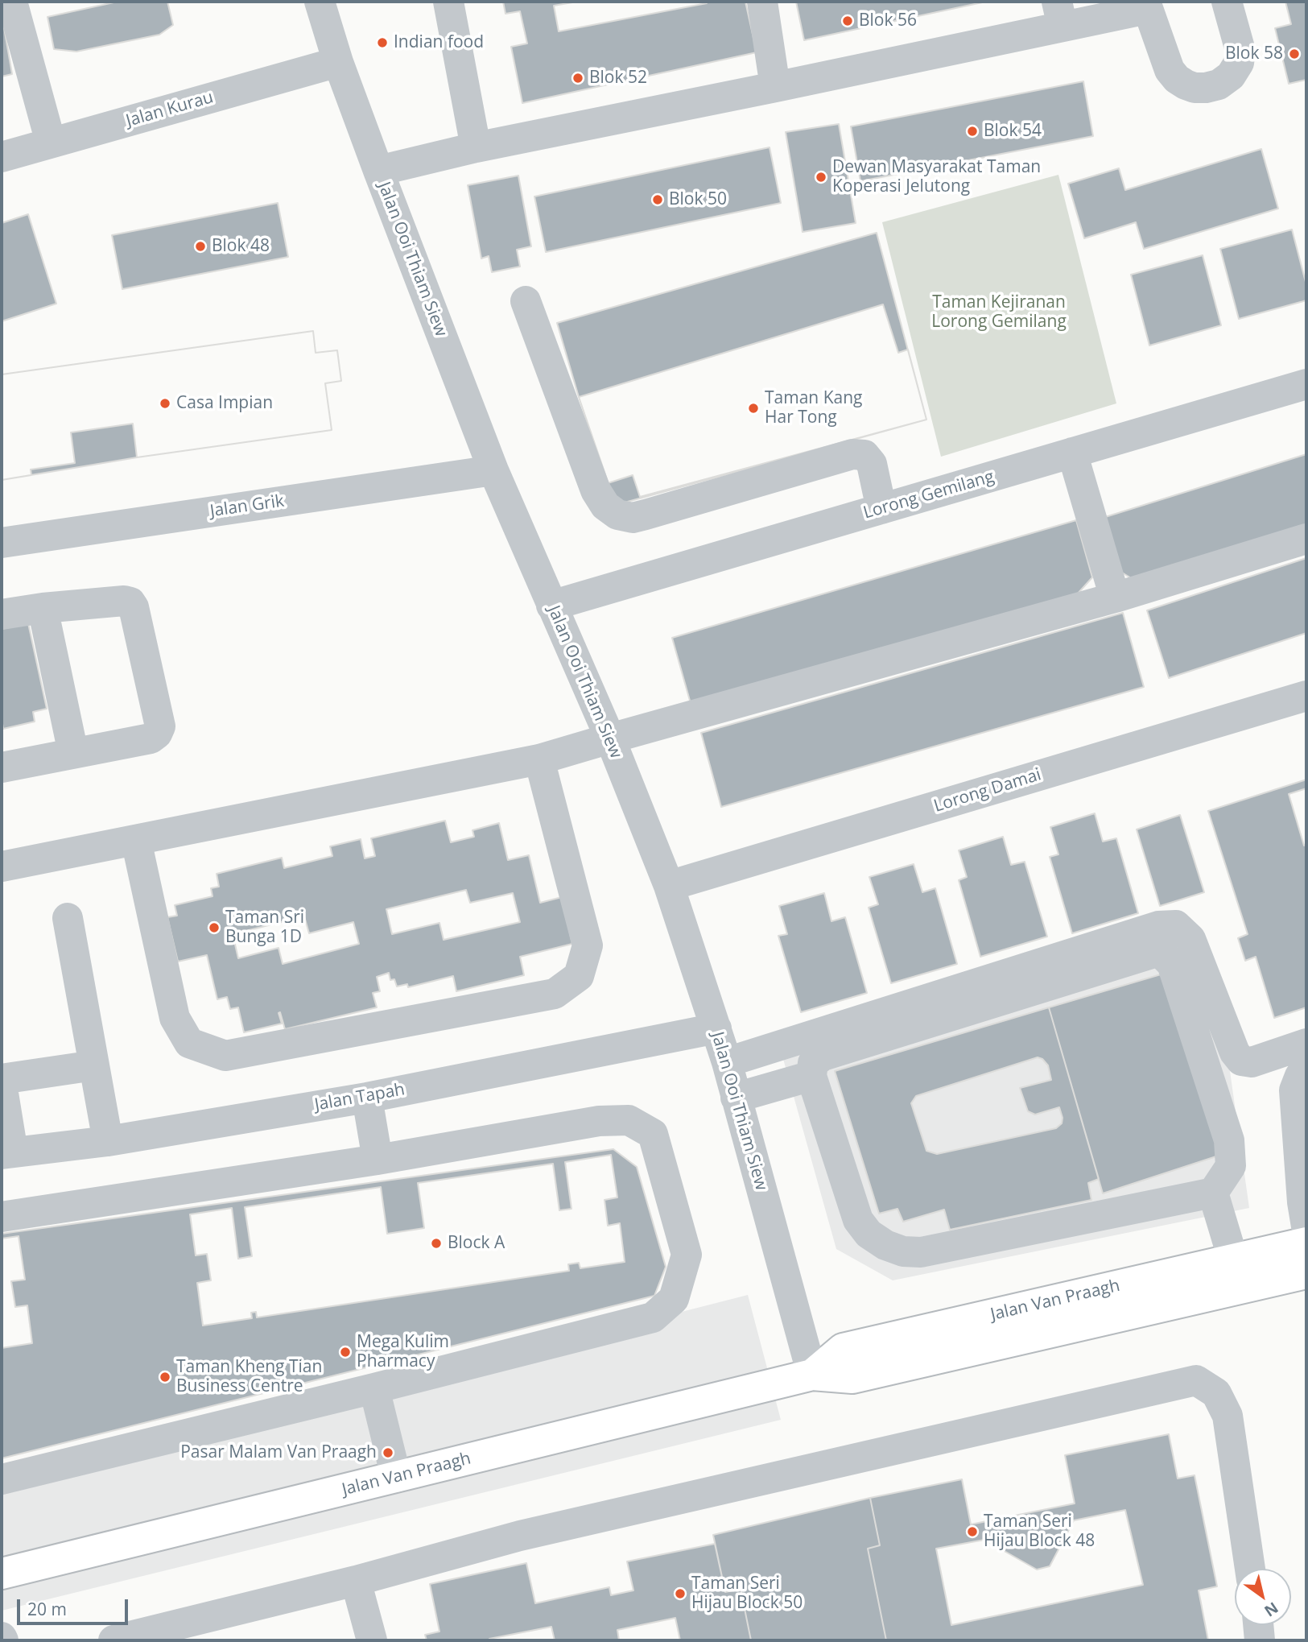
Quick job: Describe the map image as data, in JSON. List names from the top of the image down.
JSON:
{
  "streets": {
    "main road": ["Jalan Van Praagh"],
    "street": [
      "Jalan Kurau",
      "Jalan Ooi Thiam Siew",
      "Lorong Gemilang",
      "Jalan Grik",
      "Lorong Damai",
      "Jalan Tapah"
    ]
  },
  "crossings": [
    ["Jalan Kurau", "Jalan Ooi Thiam Siew"],
    ["Jalan Ooi Thiam Siew", "Lorong Gemilang"],
    ["Jalan Ooi Thiam Siew", "Jalan Grik"],
    ["Jalan Ooi Thiam Siew", "Lorong Damai"],
    ["Jalan Ooi Thiam Siew", "Jalan Tapah"],
    ["Jalan Ooi Thiam Siew", "Jalan Van Praagh"]
  ],
  "parks": ["Taman Kejiranan Lorong Gemilang"],
  "places": [
    "Blok 56",
    "Indian food",
    "Blok 58",
    "Blok 52",
    "Blok 54",
    "Dewan Masyarakat Taman Koperasi Jelutong",
    "Blok 50",
    "Blok 48",
    "Casa Impian",
    "Taman Kang Har Tong",
    "Taman Sri Bunga 1D",
    "Block A",
    "Mega Kulim Pharmacy",
    "Taman Kheng Tian Business Centre",
    "Pasar Malam Van Praagh",
    "Taman Seri Hijau Block 48",
    "Taman Seri Hijau Block 50"
  ],
  "scale_bar": "20 m",
  "north": "bottom right"
}
